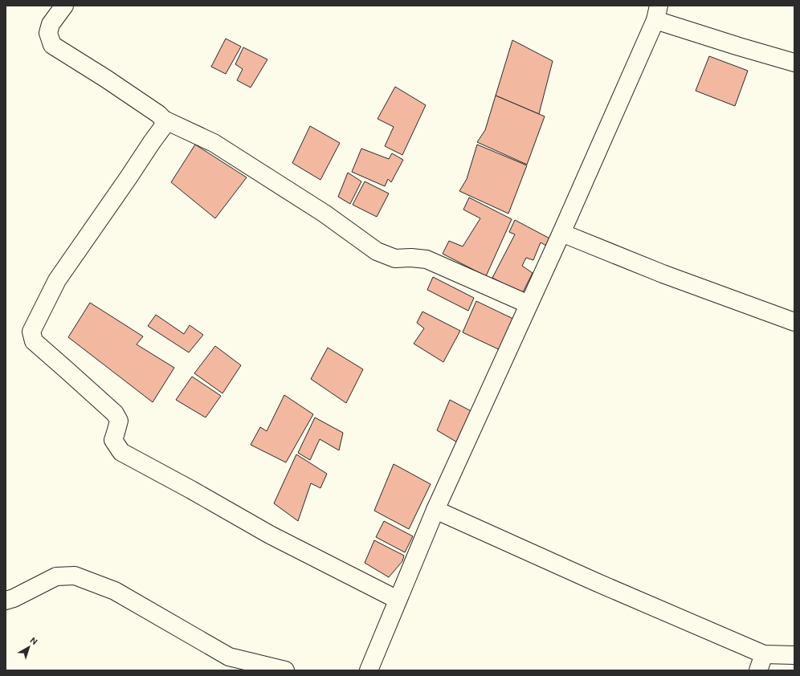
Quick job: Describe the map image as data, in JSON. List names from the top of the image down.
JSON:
{
  "north": "top right"
}
